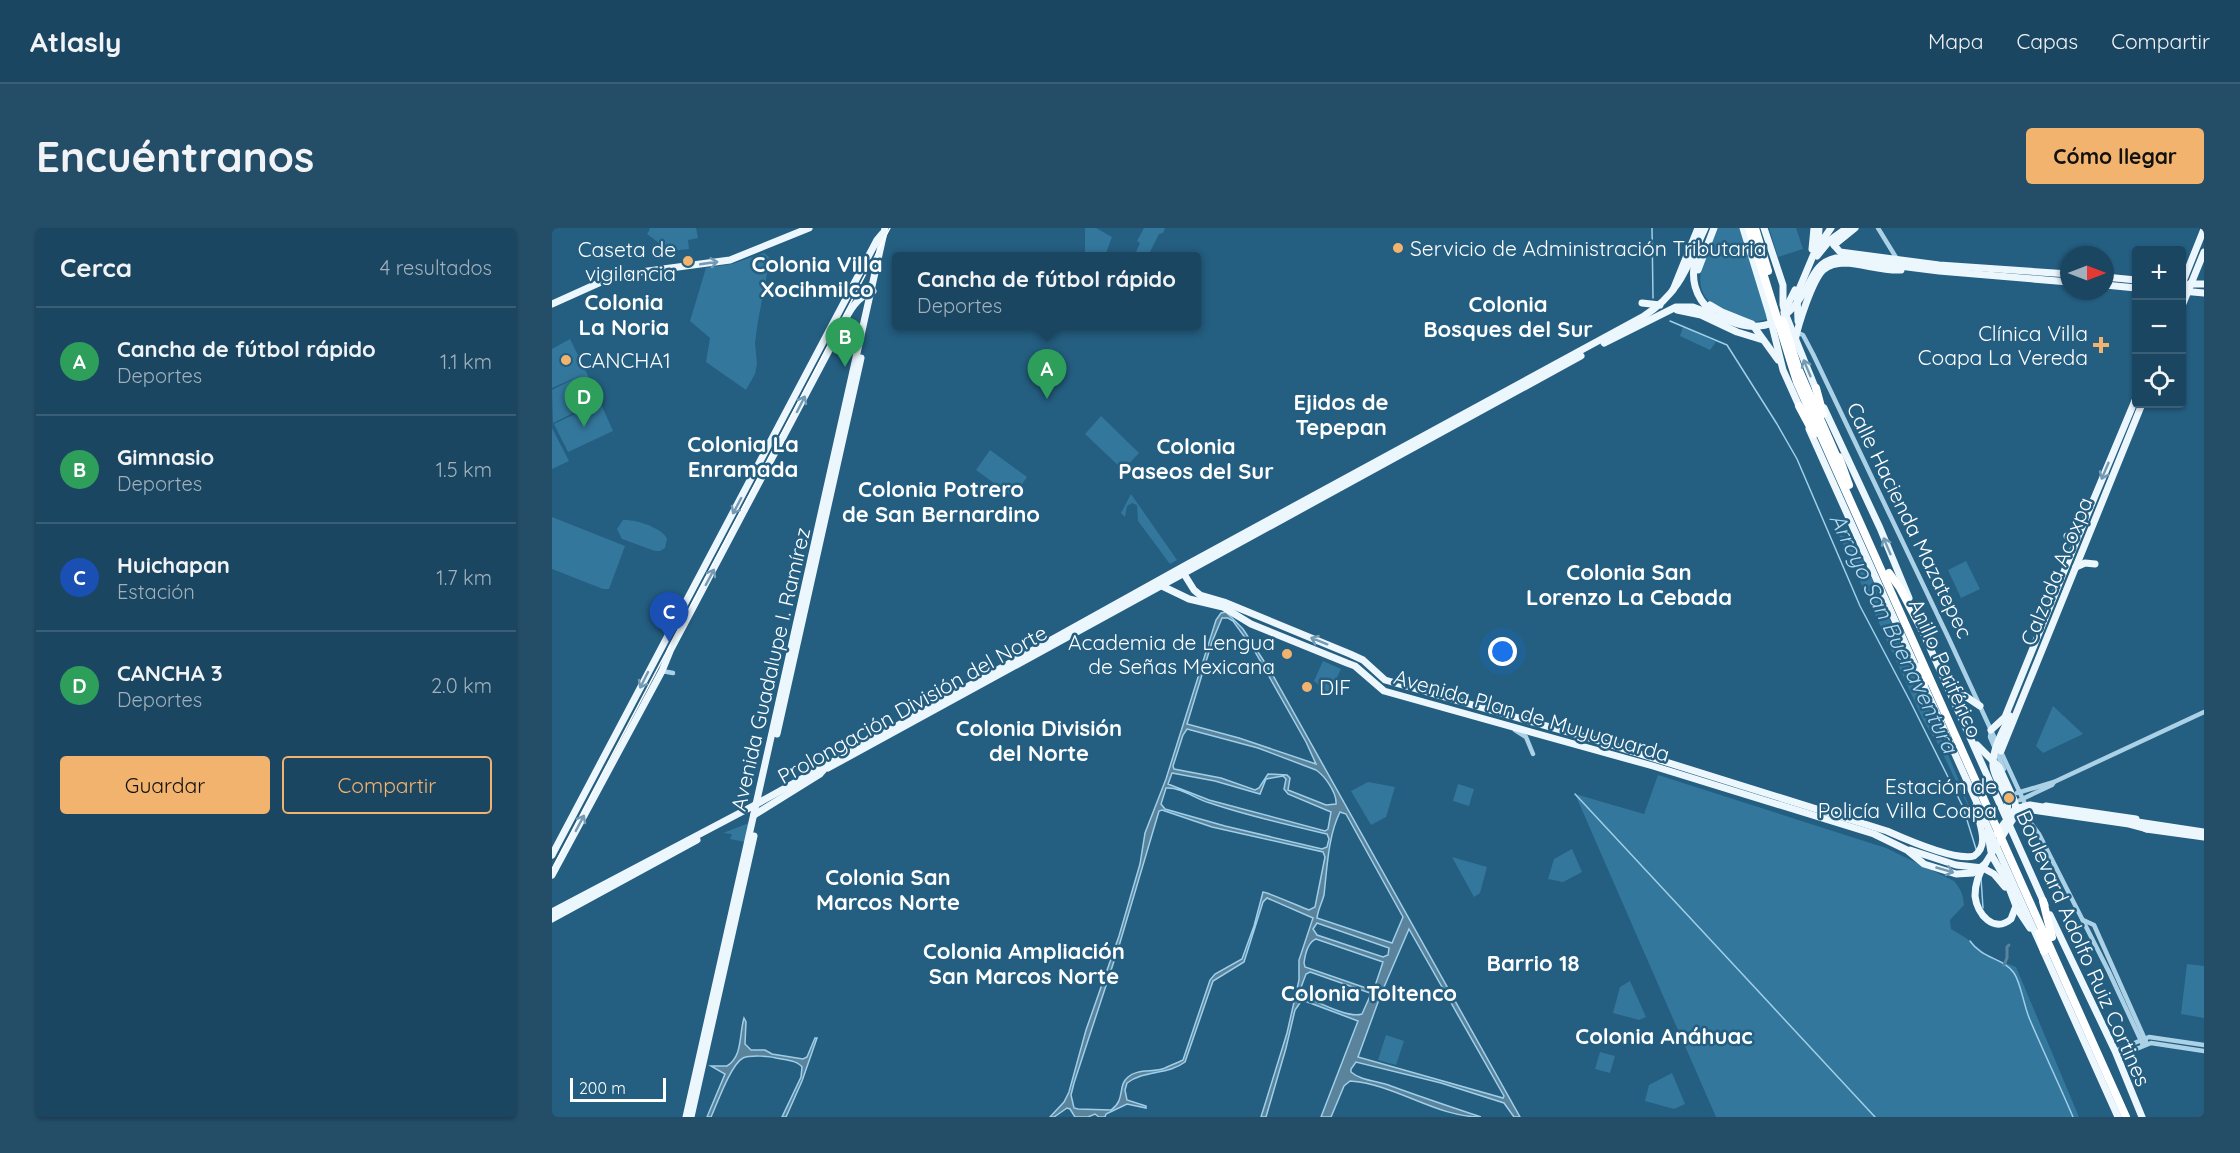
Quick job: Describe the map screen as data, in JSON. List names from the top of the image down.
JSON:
{
  "streets": {
    "highway": ["Anillo Periférico"],
    "main road": [
      "Calzada Acoxpa",
      "Avenida Guadalupe I. Ramírez",
      "Prolongación División del Norte",
      "Avenida Plan de Muyuguarda",
      "Boulevard Adolfo Ruiz Cortines"
    ],
    "street": ["Calle Hacienda Mazatepec"]
  },
  "crossings": [
    ["Calle Hacienda Mazatepec", "Calzada Acoxpa"],
    ["Calle Hacienda Mazatepec", "Boulevard Adolfo Ruiz Cortines"],
    ["Anillo Periférico", "Boulevard Adolfo Ruiz Cortines"],
    ["Avenida Guadalupe I. Ramírez", "Prolongación División del Norte"],
    ["Prolongación División del Norte", "Avenida Plan de Muyuguarda"]
  ],
  "districts": [
    "Colonia Villa Xocihmilco",
    "Colonia La Noria",
    "Colonia Bosques del Sur",
    "Ejidos de Tepepan",
    "Colonia La Enramada",
    "Colonia Paseos del Sur",
    "Colonia Potrero de San Bernardino",
    "Colonia San Lorenzo La Cebada",
    "Colonia División del Norte",
    "Colonia San Marcos Norte",
    "Colonia Ampliación San Marcos Norte",
    "Barrio 18",
    "Colonia Toltenco",
    "Colonia Anáhuac"
  ],
  "water": ["Arroyo San Buenaventura"],
  "places": {
    "other": [
      "Servicio de Administración Tributaria",
      "Caseta de vigilancia",
      "CANCHA1",
      "Academia de Lengua de Señas Mexicana",
      "DIF",
      "Estación de Policía Villa Coapa"
    ],
    "health": ["Clínica Villa Coapa La Vereda"]
  },
  "scale_bar": "200 m",
  "north": "right",
  "page": {
    "header": "Atlasly",
    "nav": ["Mapa", "Capas", "Compartir"],
    "buttons": [
      "Cómo llegar",
      ["Guardar", "Compartir"]
    ],
    "title": "Encuéntranos",
    "heading": ["Cerca", "4 resultados"],
    "map_buttons": ["+", "−"],
    "popup": ["Cancha de fútbol rápido", "Deportes"],
    "list": [
      {
        "mark": "A",
        "name": "Cancha de fútbol rápido",
        "note": "Deportes",
        "value": "1.1 km"
      },
      {
        "mark": "B",
        "name": "Gimnasio",
        "note": "Deportes",
        "value": "1.5 km"
      },
      {
        "mark": "C",
        "name": "Huichapan",
        "note": "Estación",
        "value": "1.7 km"
      },
      {
        "mark": "D",
        "name": "CANCHA 3",
        "note": "Deportes",
        "value": "2.0 km"
      }
    ],
    "pins": [
      "B",
      "A",
      "D",
      "C"
    ],
    "scale": "200 m"
  }
}
